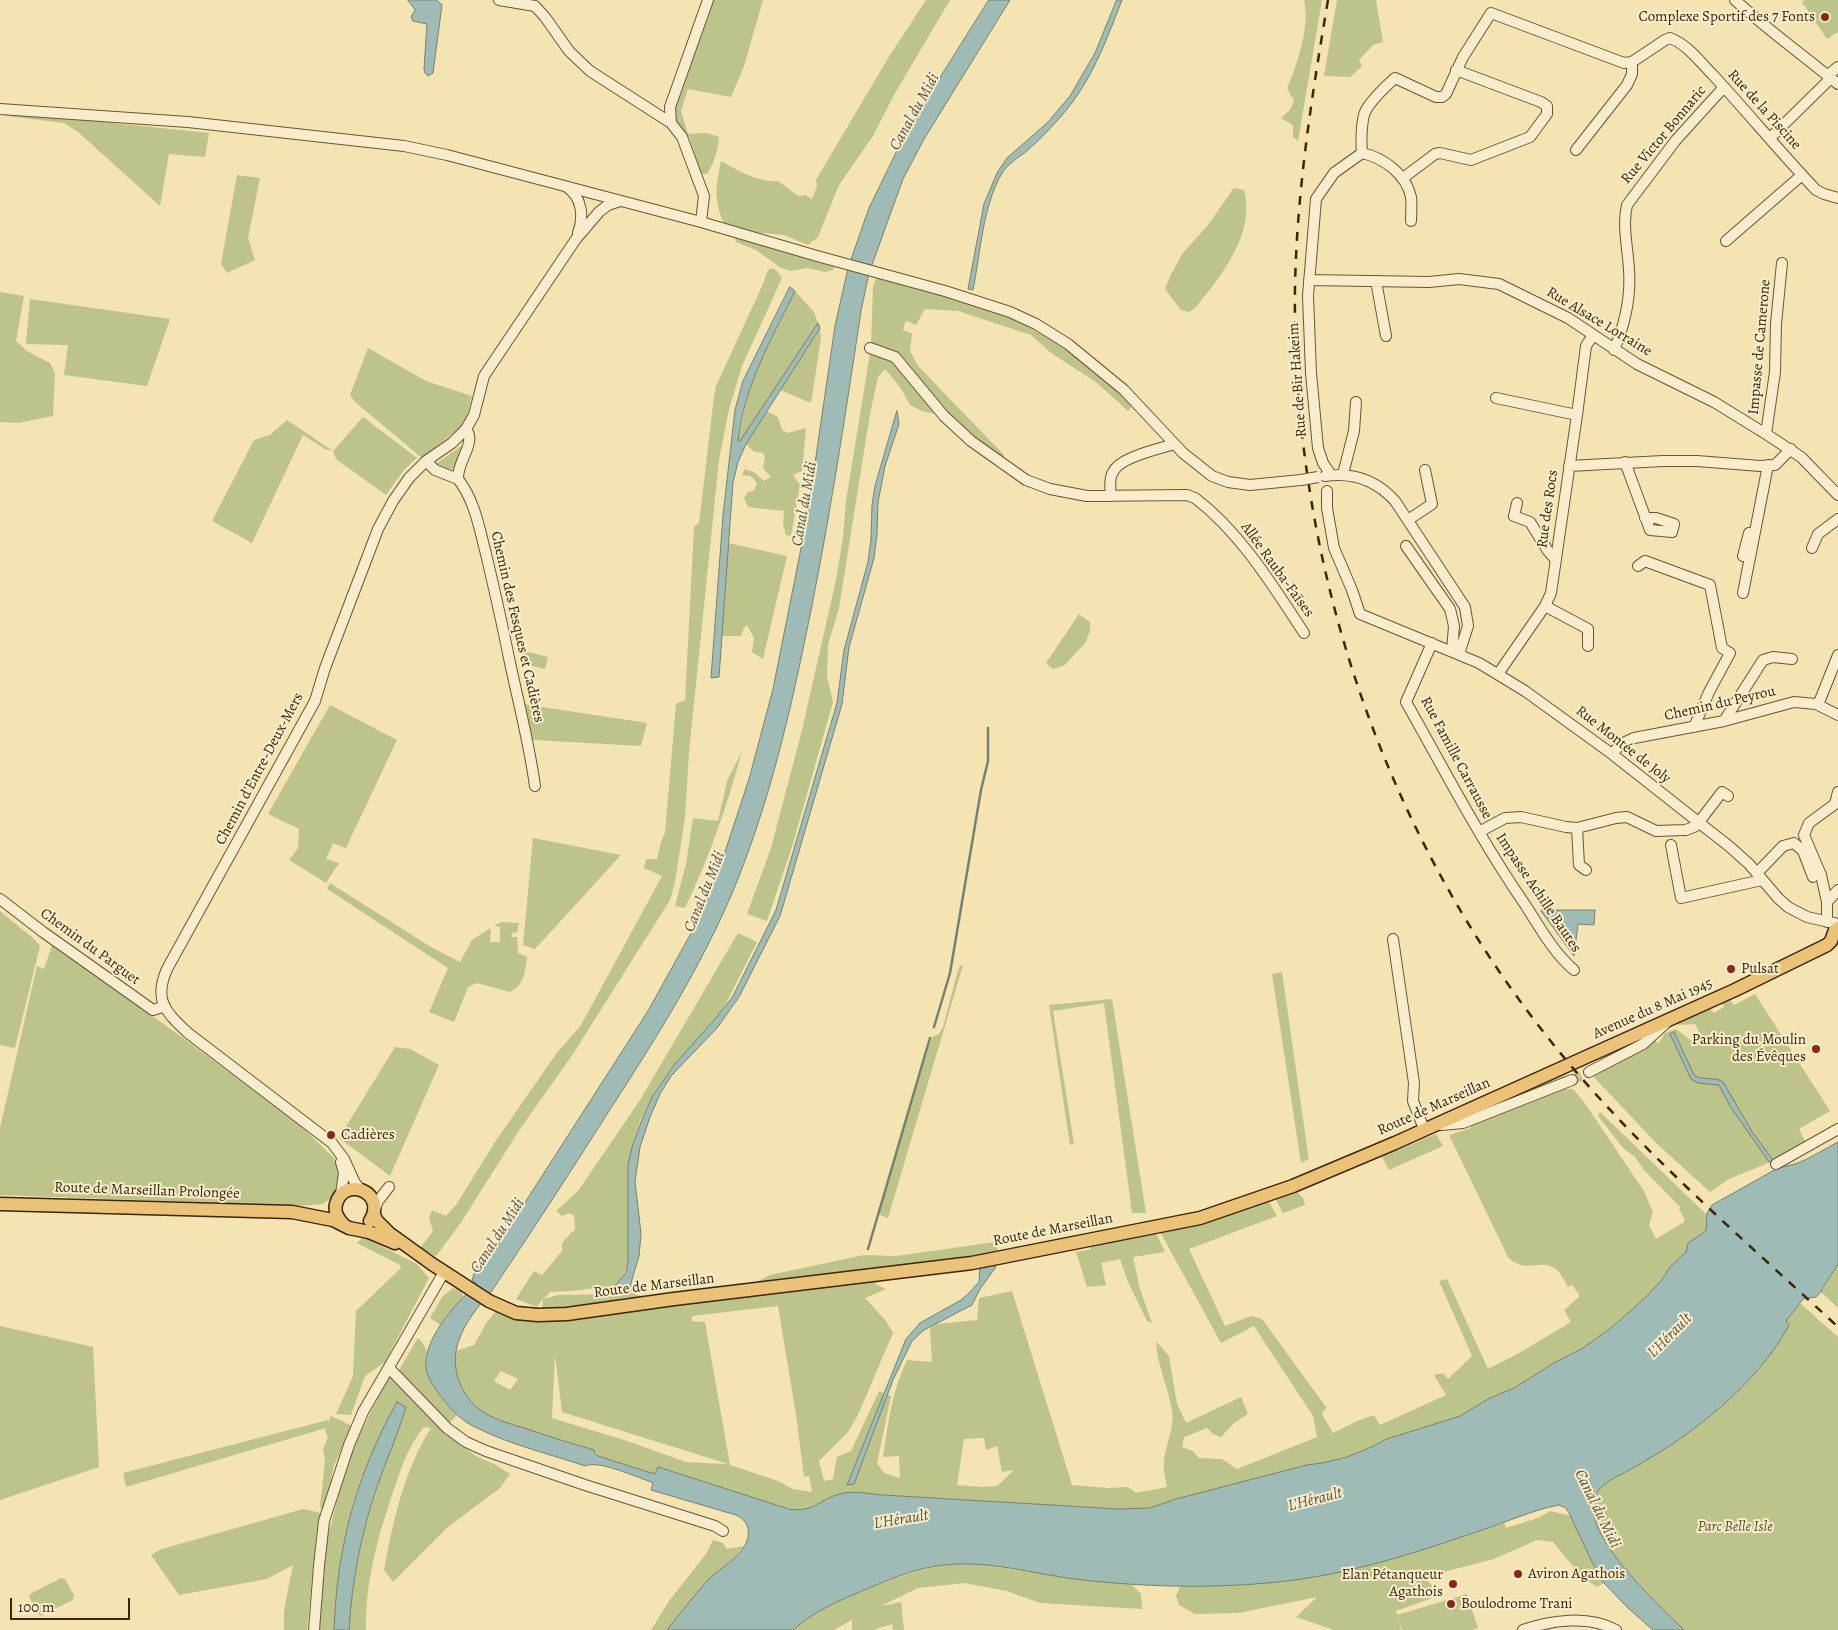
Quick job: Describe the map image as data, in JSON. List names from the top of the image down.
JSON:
{
  "streets": {
    "main road": ["Avenue du 8 Mai 1945", "Route de Marseillan", "Route de Marseillan Prolongée"],
    "street": [
      "Rue de la Piscine",
      "Rue Victor Bonnaric",
      "Rue Alsace Lorraine",
      "Impasse de Camerone",
      "Rue de Bir Hakeim",
      "Rue des Rocs",
      "Allée Rauba-Faïses",
      "Chemin des Fesques et Cadières",
      "Chemin du Peyrou",
      "Rue Montée de Joly",
      "Rue Famille Carrausse",
      "Chemin d'Entre-Deux-Mers",
      "Impasse Achille Bautes",
      "Chemin du Parguet"
    ]
  },
  "crossings": [
    ["Rue de la Piscine", "Rue Victor Bonnaric"],
    ["Rue Victor Bonnaric", "Rue Alsace Lorraine"],
    ["Rue Alsace Lorraine", "Impasse de Camerone"],
    ["Rue Alsace Lorraine", "Rue de Bir Hakeim"],
    ["Rue Alsace Lorraine", "Rue des Rocs"],
    ["Rue des Rocs", "Rue Montée de Joly"],
    ["Chemin du Peyrou", "Rue Montée de Joly"],
    ["Rue Montée de Joly", "Rue Famille Carrausse"],
    ["Rue Montée de Joly", "Avenue du 8 Mai 1945"],
    ["Rue Famille Carrausse", "Impasse Achille Bautes"],
    ["Chemin d'Entre-Deux-Mers", "Chemin du Parguet"],
    ["Avenue du 8 Mai 1945", "Route de Marseillan"],
    ["Route de Marseillan", "Route de Marseillan Prolongée"]
  ],
  "water": ["Canal du Midi", "L'Hérault"],
  "parks": ["Parc Belle Isle"],
  "places": [
    "Complexe Sportif des 7 Fonts",
    "Pulsat",
    "Parking du Moulin des Évêques",
    "Cadières",
    "Aviron Agathois",
    "Elan Pétanqueur Agathois",
    "Boulodrome Trani"
  ],
  "scale_bar": "100 m"
}
